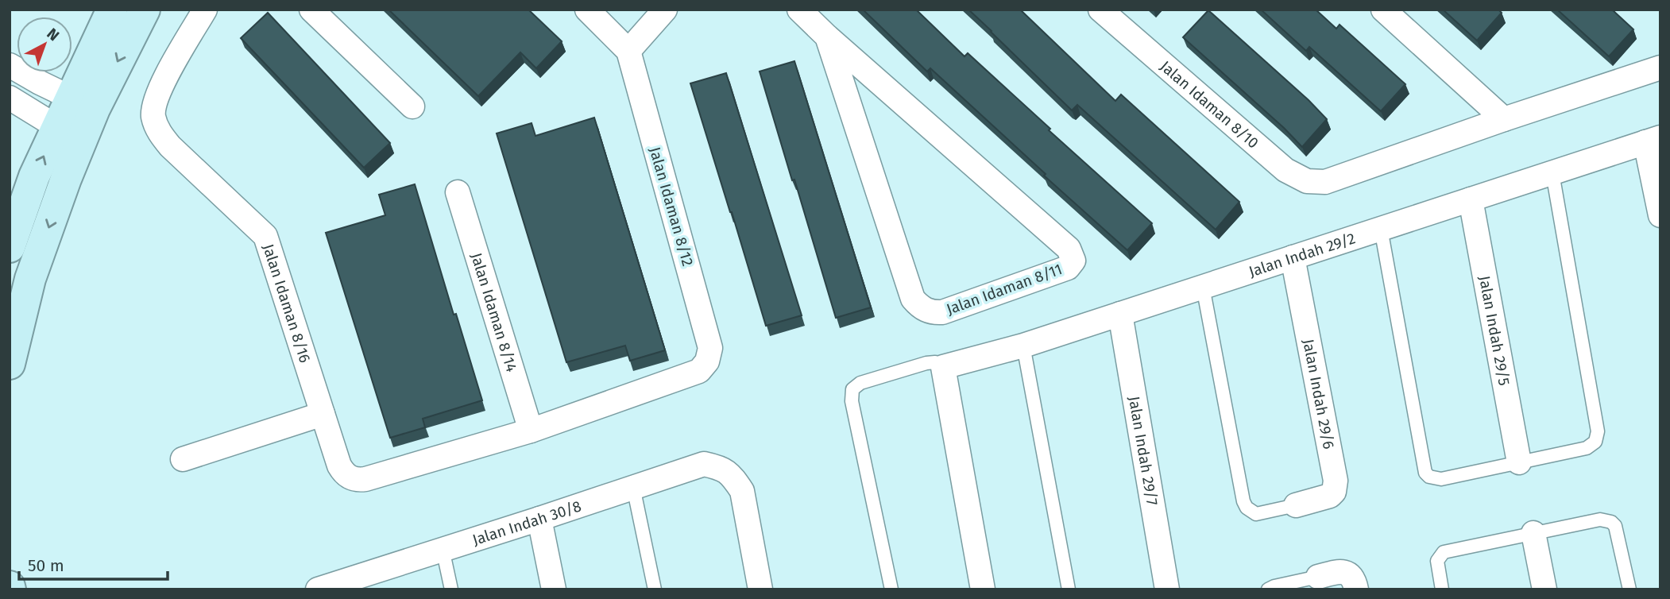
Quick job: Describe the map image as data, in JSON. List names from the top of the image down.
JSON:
{
  "streets": {
    "street": [
      "Jalan Idaman 8/10",
      "Jalan Idaman 8/12",
      "Jalan Indah 29/2",
      "Jalan Idaman 8/11",
      "Jalan Idaman 8/16",
      "Jalan Idaman 8/14",
      "Jalan Indah 29/5",
      "Jalan Indah 29/6",
      "Jalan Indah 29/7",
      "Jalan Indah 30/8"
    ]
  },
  "crossings": [
    ["Jalan Idaman 8/12", "Jalan Idaman 8/16"],
    ["Jalan Idaman 8/12", "Jalan Idaman 8/14"],
    ["Jalan Indah 29/2", "Jalan Indah 29/5"],
    ["Jalan Indah 29/2", "Jalan Indah 29/6"],
    ["Jalan Indah 29/2", "Jalan Indah 29/7"],
    ["Jalan Idaman 8/16", "Jalan Idaman 8/14"]
  ],
  "scale_bar": "50 m",
  "north": "top right"
}
